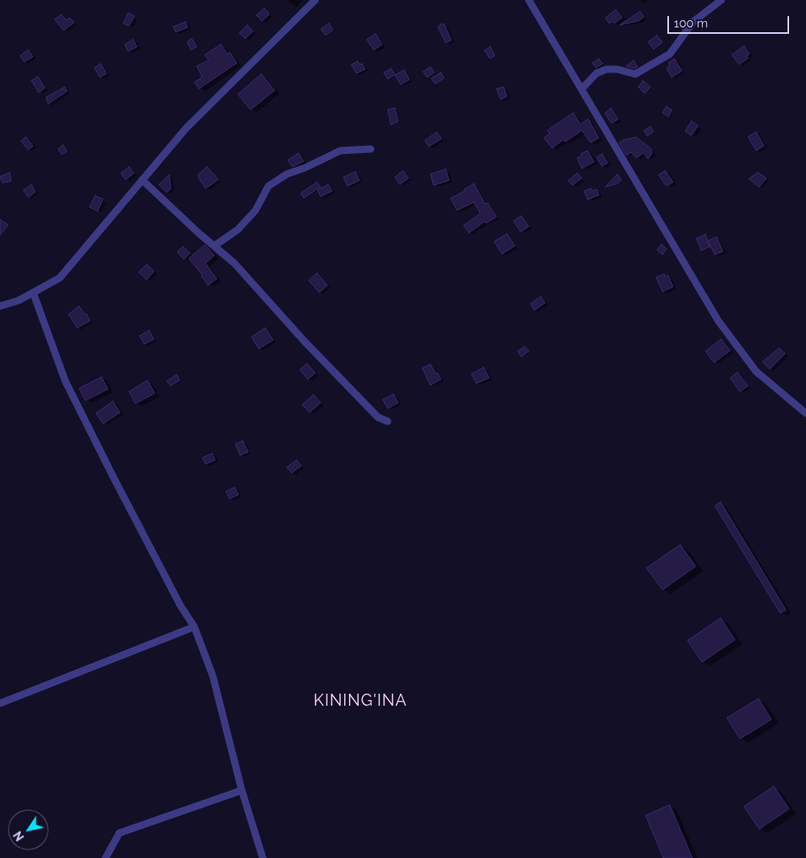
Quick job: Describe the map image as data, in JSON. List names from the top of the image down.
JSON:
{
  "districts": ["KINING'INA"],
  "scale_bar": "100 m",
  "north": "bottom left"
}
